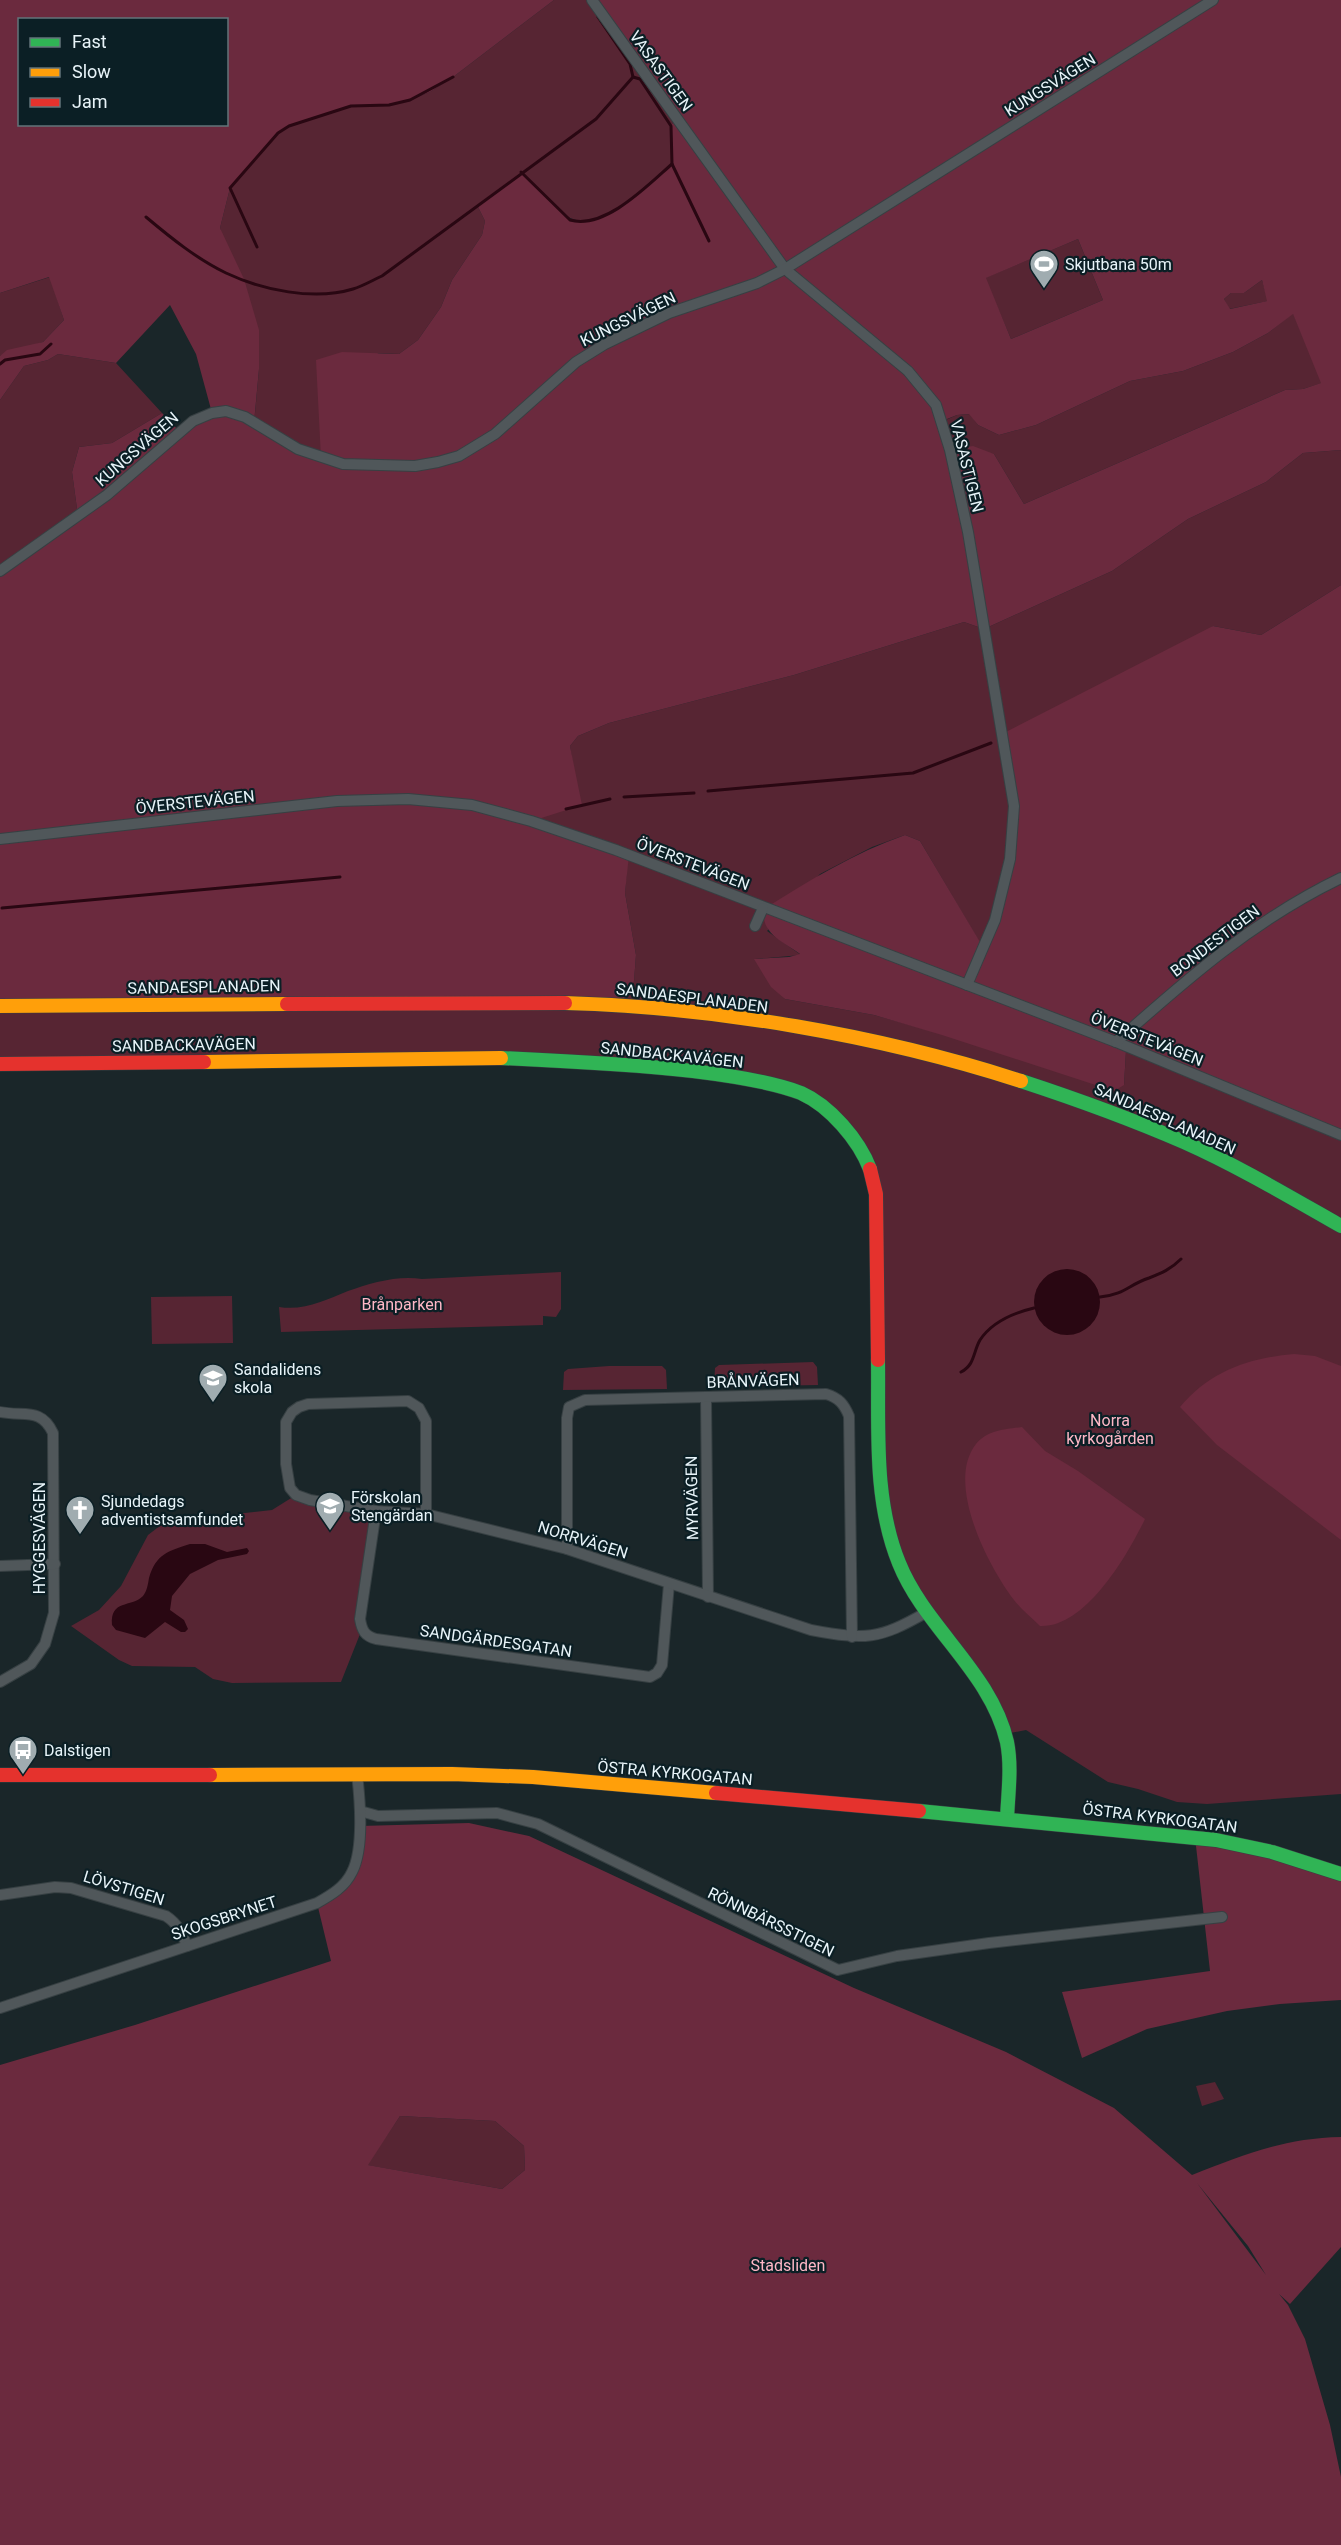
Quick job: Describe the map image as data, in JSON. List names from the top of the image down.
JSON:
{
  "streets": {
    "street": [
      "VASASTIGEN",
      "KUNGSVÄGEN",
      "ÖVERSTEVÄGEN",
      "BONDESTIGEN",
      "SANDAESPLANADEN",
      "SANDBACKAVÄGEN",
      "BRÅNVÄGEN",
      "MYRVÄGEN",
      "HYGGESVÄGEN",
      "NORRVÄGEN",
      "SANDGÄRDESGATAN",
      "ÖSTRA KYRKOGATAN",
      "LÖVSTIGEN",
      "SKOGSBRYNET",
      "RÖNNBÄRSSTIGEN"
    ]
  },
  "crossings": [
    ["VASASTIGEN", "KUNGSVÄGEN"],
    ["VASASTIGEN", "ÖVERSTEVÄGEN"],
    ["ÖVERSTEVÄGEN", "BONDESTIGEN"],
    ["SANDBACKAVÄGEN", "NORRVÄGEN"],
    ["SANDBACKAVÄGEN", "ÖSTRA KYRKOGATAN"],
    ["BRÅNVÄGEN", "MYRVÄGEN"],
    ["BRÅNVÄGEN", "NORRVÄGEN"],
    ["MYRVÄGEN", "NORRVÄGEN"],
    ["NORRVÄGEN", "SANDGÄRDESGATAN"],
    ["ÖSTRA KYRKOGATAN", "SKOGSBRYNET"],
    ["LÖVSTIGEN", "SKOGSBRYNET"],
    ["SKOGSBRYNET", "RÖNNBÄRSSTIGEN"]
  ],
  "parks": ["Brånparken", "Norra kyrkogården", "Stadsliden"],
  "places": {
    "sports": ["Skjutbana 50m"],
    "school or university": ["Sandalidens skola", "Förskolan Stengärdan"],
    "church": ["Sjundedags adventistsamfundet"],
    "bus stop": ["Dalstigen"]
  },
  "legend": ["Fast", "Slow", "Jam"]
}
